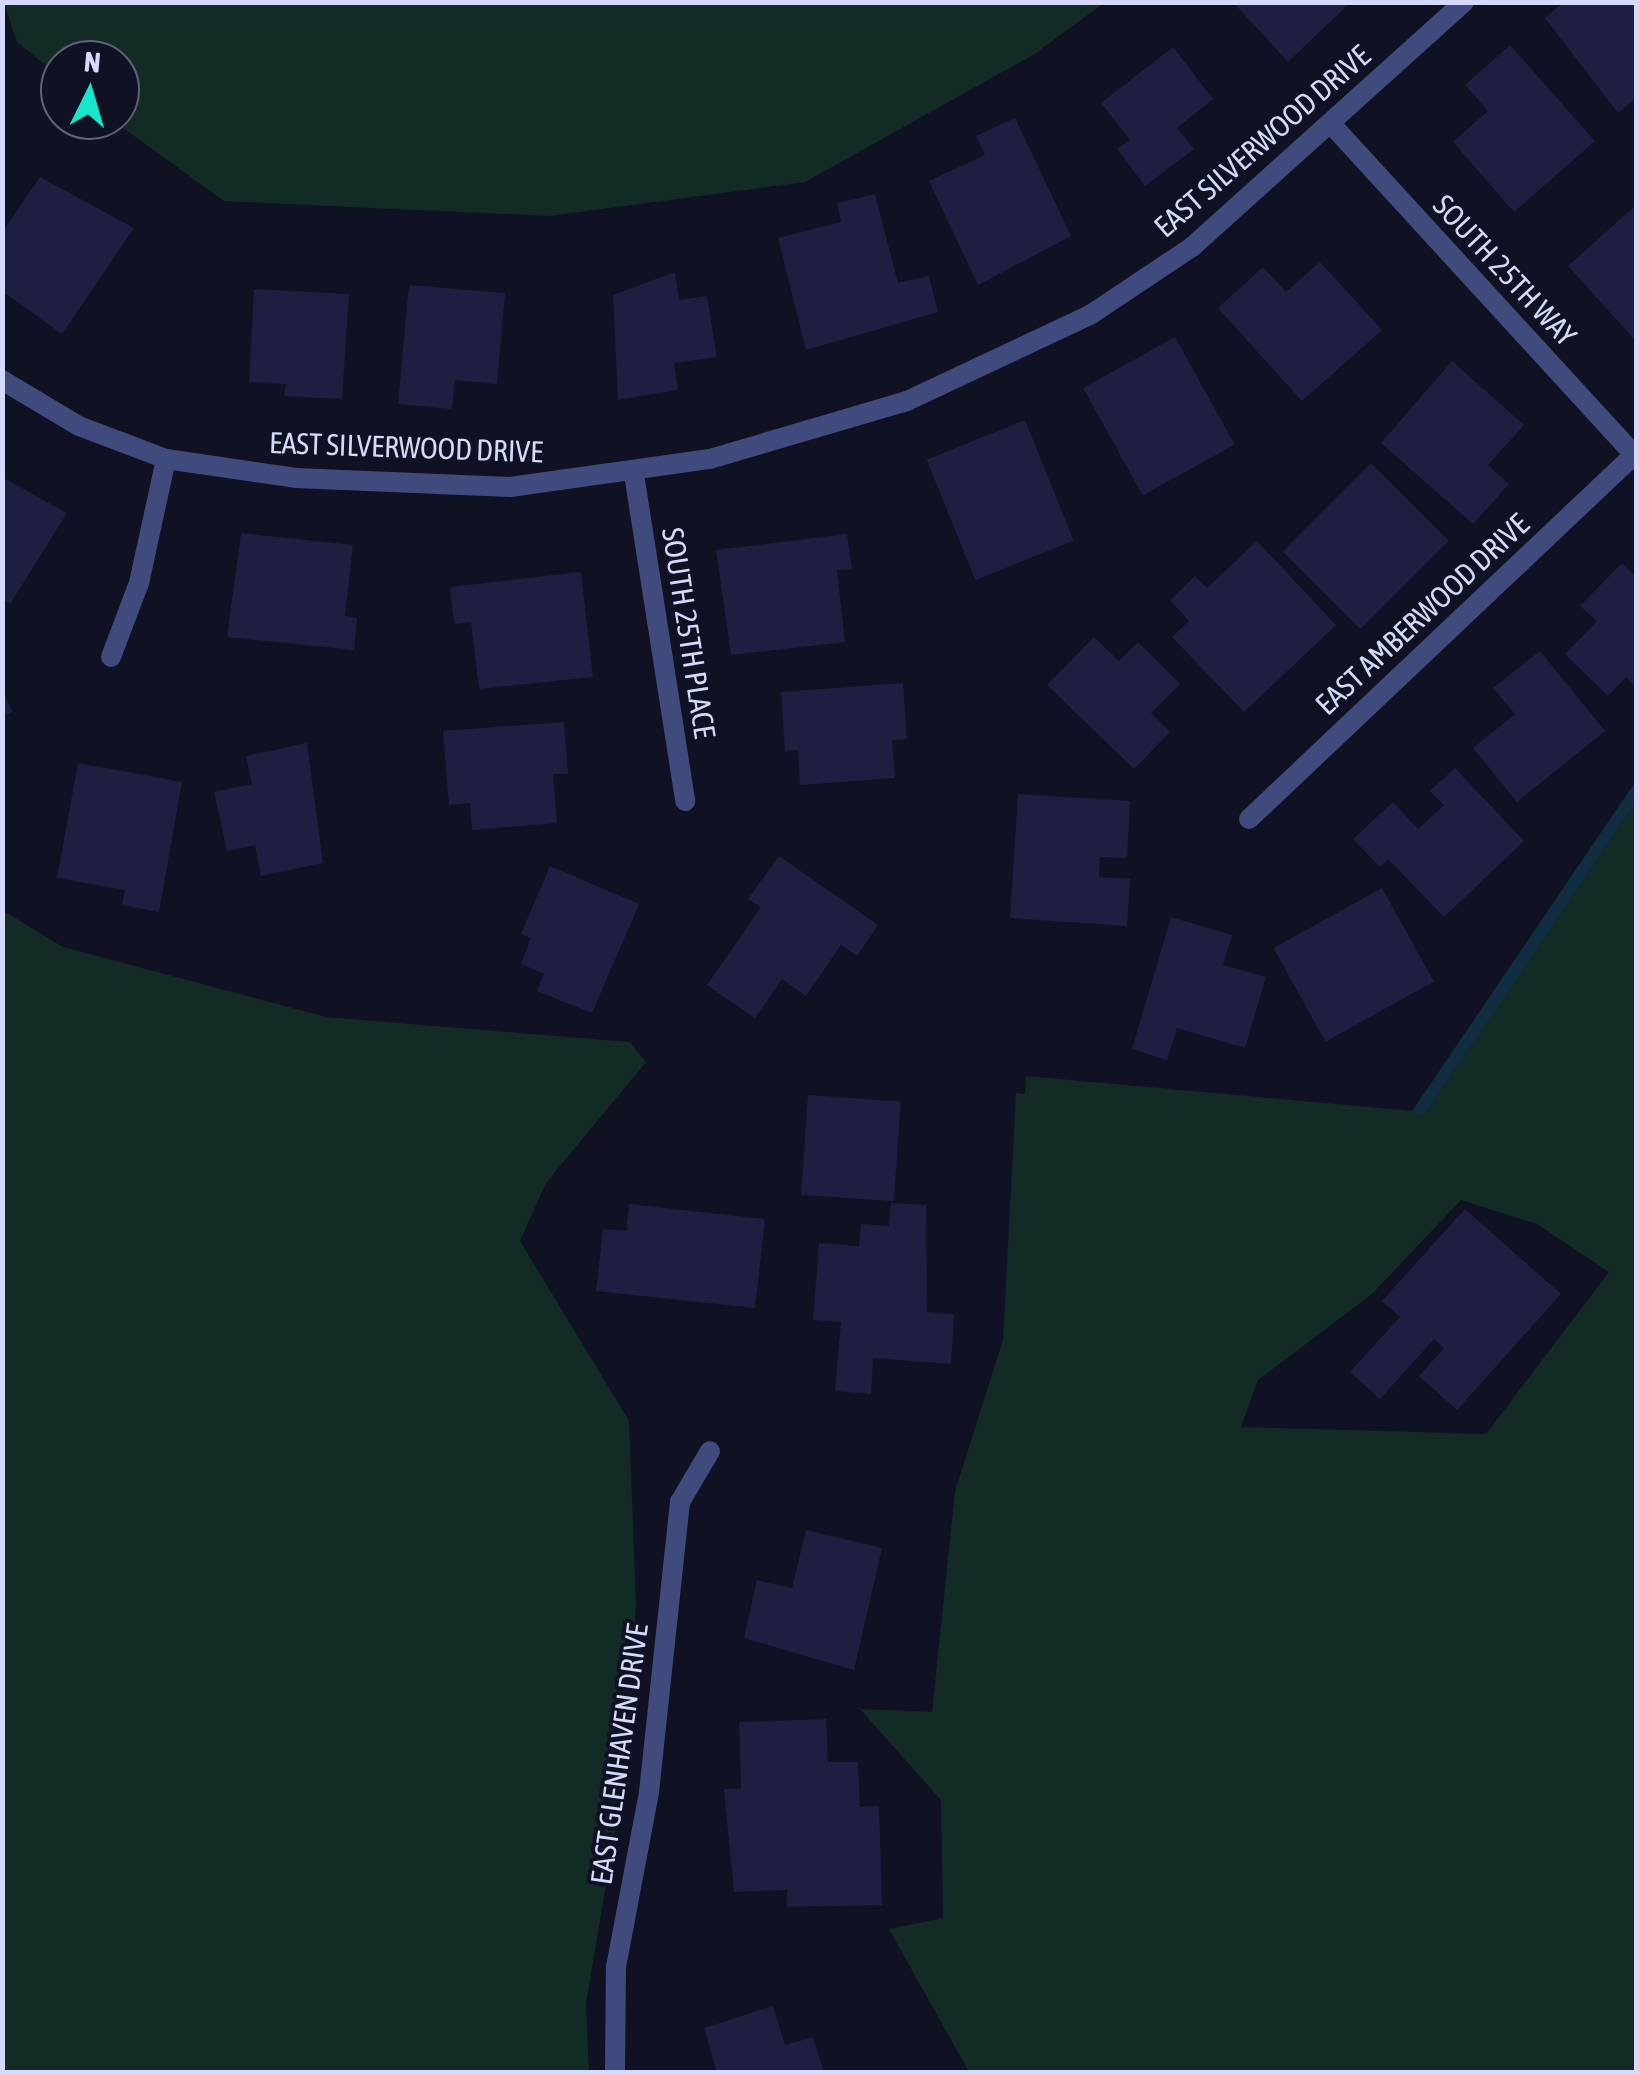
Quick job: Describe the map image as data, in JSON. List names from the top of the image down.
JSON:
{
  "streets": {
    "street": [
      "EAST SILVERWOOD DRIVE",
      "SOUTH 25TH WAY",
      "EAST AMBERWOOD DRIVE",
      "SOUTH 25TH PLACE",
      "EAST GLENHAVEN DRIVE"
    ]
  },
  "crossings": [
    ["EAST SILVERWOOD DRIVE", "SOUTH 25TH WAY"],
    ["EAST SILVERWOOD DRIVE", "SOUTH 25TH PLACE"],
    ["SOUTH 25TH WAY", "EAST AMBERWOOD DRIVE"]
  ],
  "north": "top"
}
